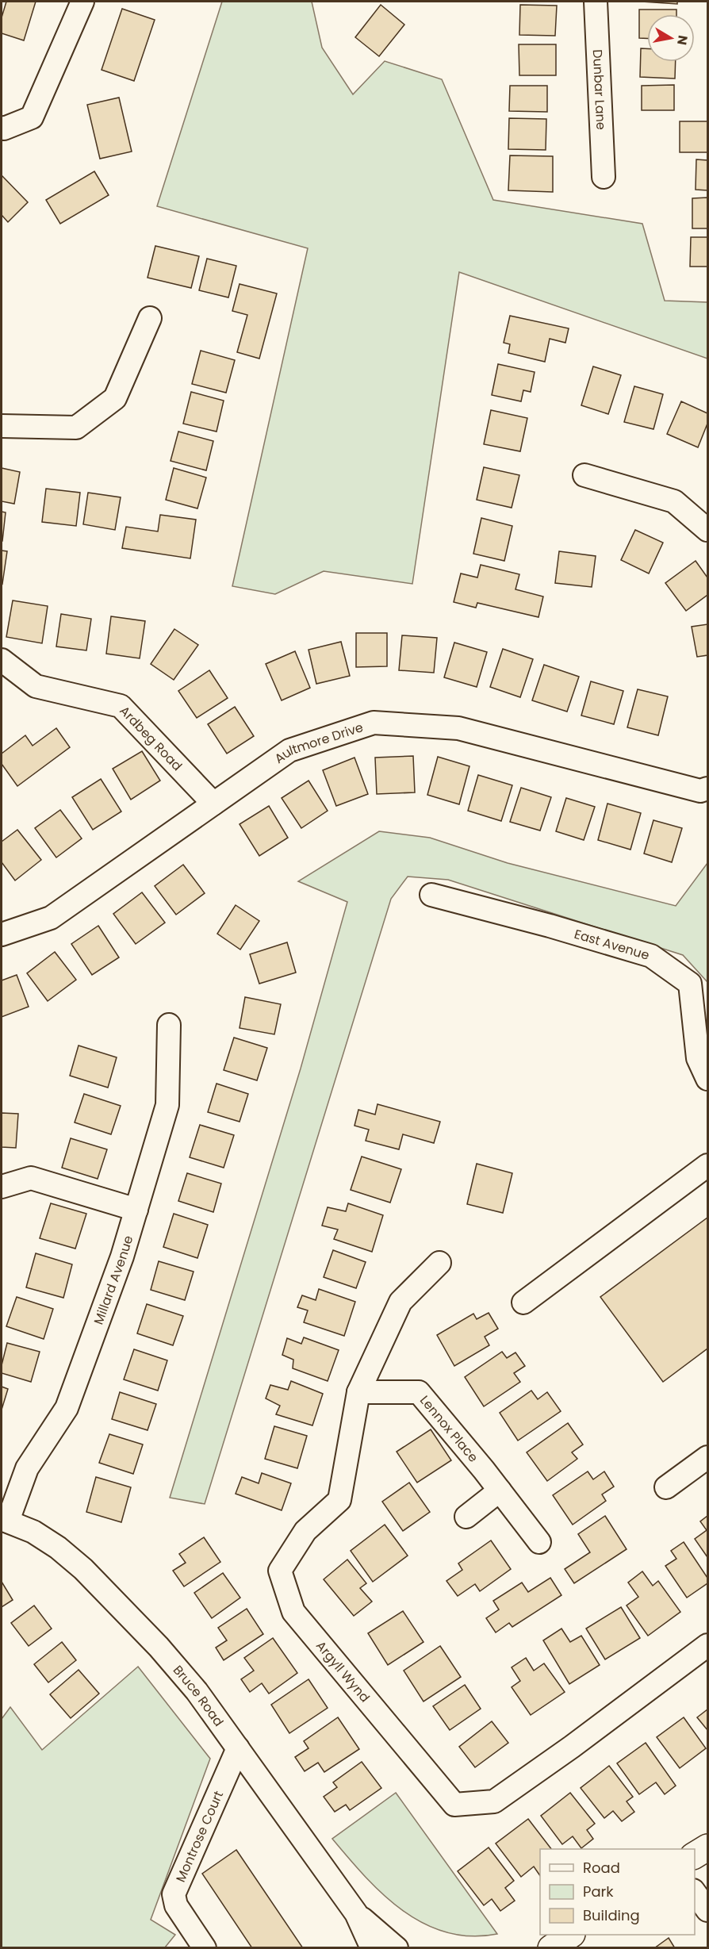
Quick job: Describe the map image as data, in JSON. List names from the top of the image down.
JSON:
{
  "streets": {
    "street": [
      "Dunbar Lane",
      "Ardbeg Road",
      "Aultmore Drive",
      "East Avenue",
      "Millard Avenue",
      "Lennox Place",
      "Argyll Wynd",
      "Bruce Road",
      "Montrose Court"
    ]
  },
  "crossings": [
    ["Ardbeg Road", "Aultmore Drive"],
    ["Millard Avenue", "Bruce Road"],
    ["Lennox Place", "Argyll Wynd"],
    ["Bruce Road", "Montrose Court"]
  ],
  "legend": ["Road", "Park", "Building"],
  "north": "right"
}
